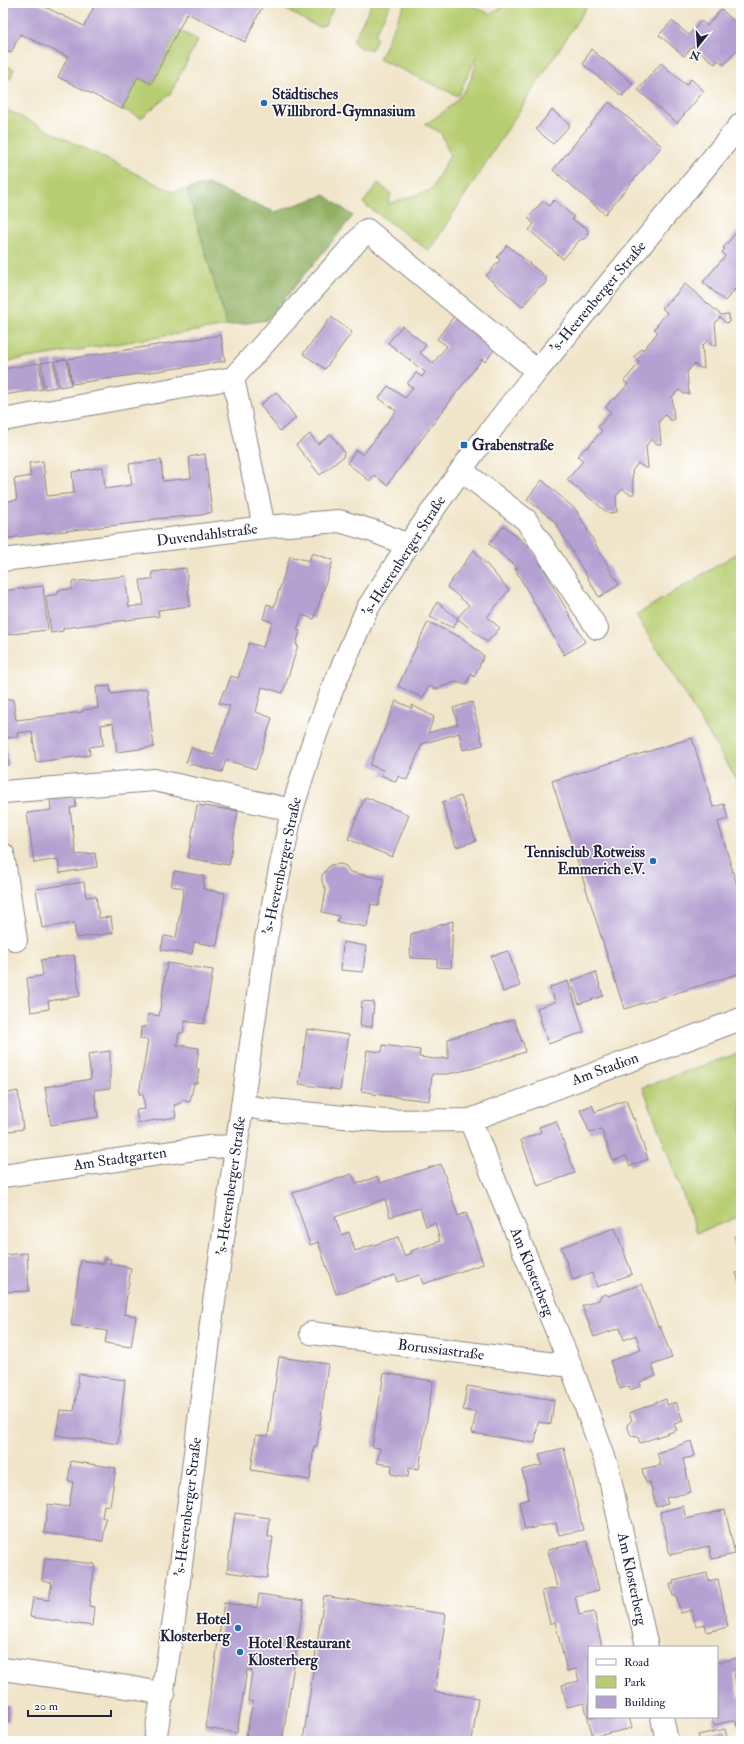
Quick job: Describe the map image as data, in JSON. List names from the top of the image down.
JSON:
{
  "streets": {
    "street": [
      "'s-Heerenberger Straße",
      "Duvendahlstraße",
      "Am Stadion",
      "Am Stadtgarten",
      "Am Klosterberg",
      "Borussiastraße"
    ]
  },
  "crossings": [
    ["'s-Heerenberger Straße", "Duvendahlstraße"],
    ["'s-Heerenberger Straße", "Am Stadtgarten"],
    ["Am Stadion", "Am Klosterberg"],
    ["Am Klosterberg", "Borussiastraße"]
  ],
  "places": {
    "other": [
      "Städtisches Willibrord-Gymnasium",
      "Tennisclub Rotweiss Emmerich e.V.",
      "Hotel Klosterberg",
      "Hotel Restaurant Klosterberg"
    ],
    "transit": ["Grabenstraße"]
  },
  "legend": ["Road", "Park", "Building"],
  "scale_bar": "20 m",
  "north": "bottom"
}
